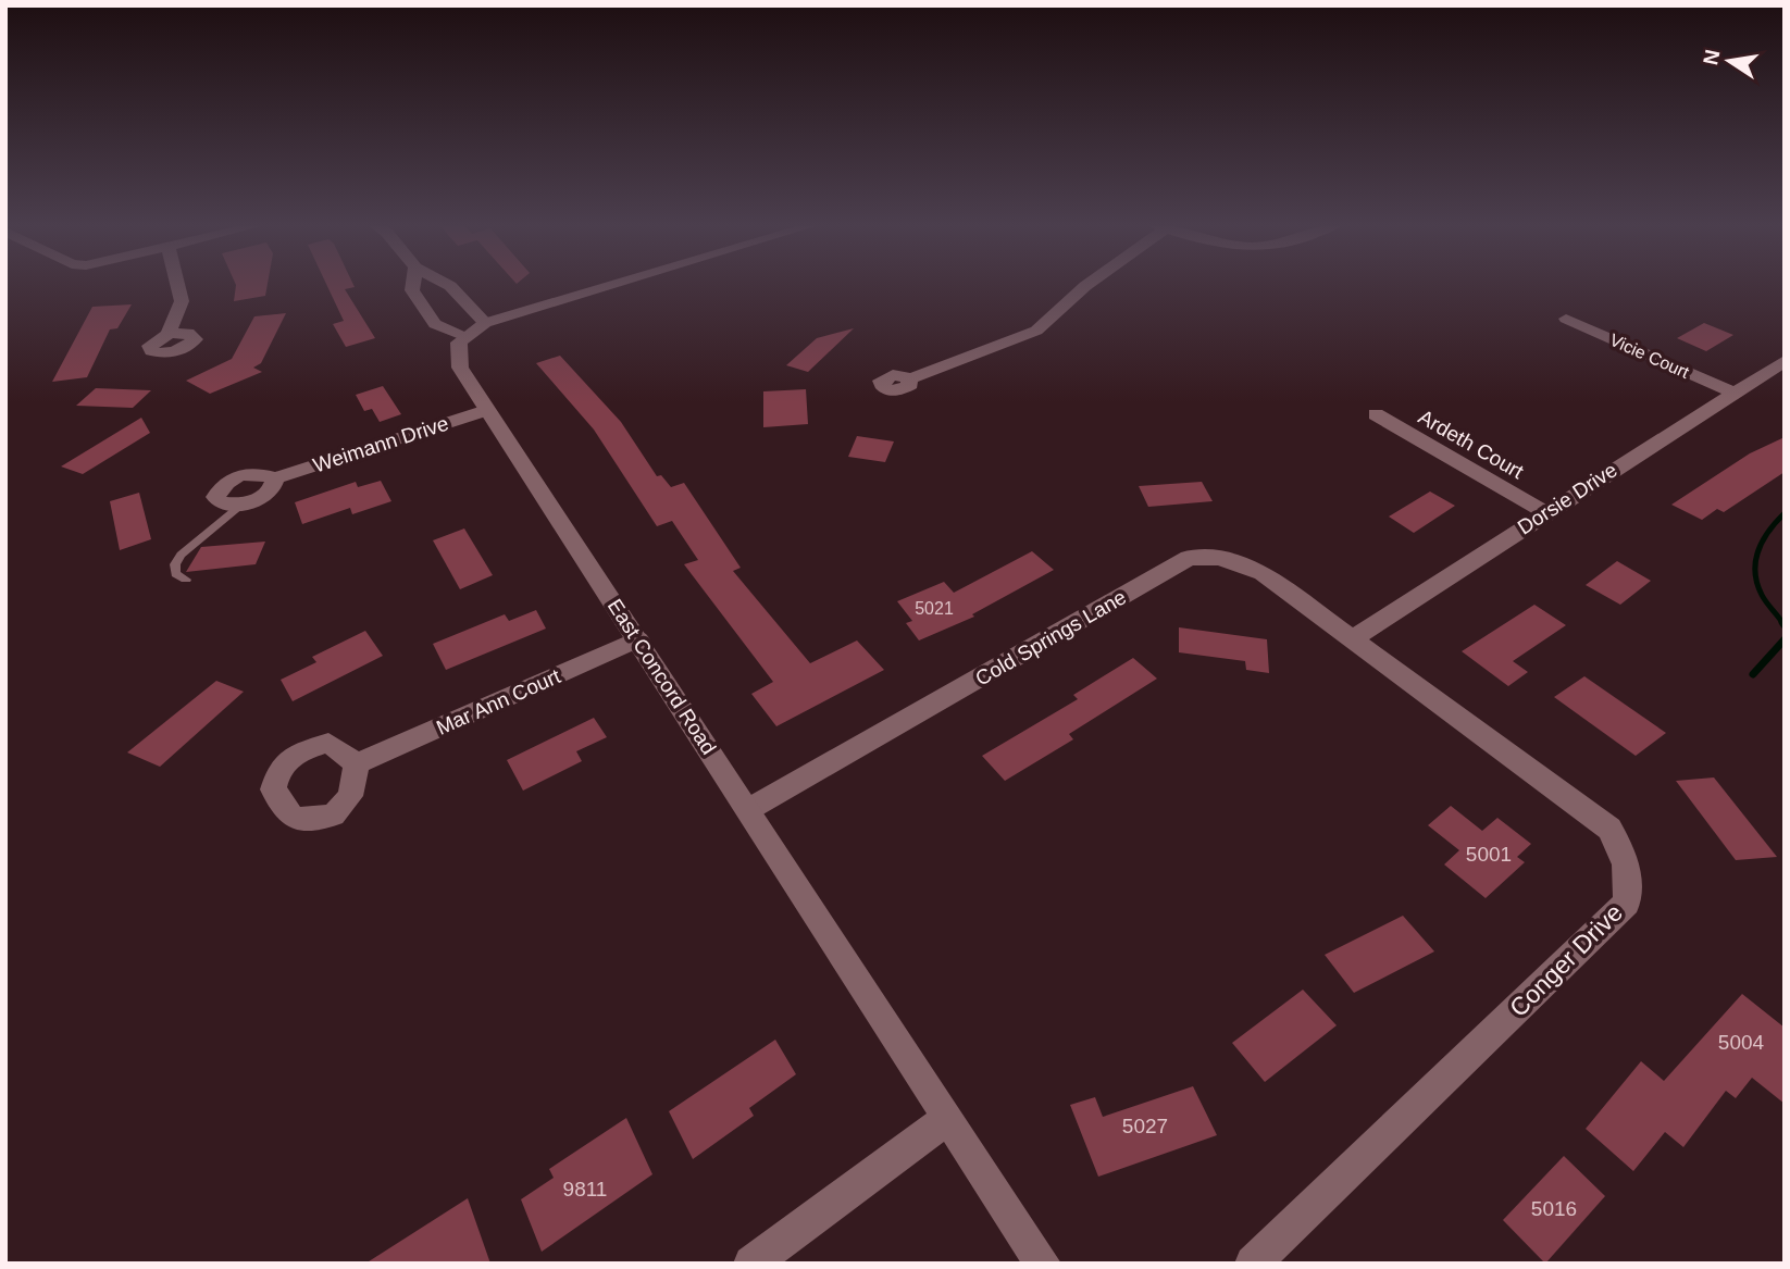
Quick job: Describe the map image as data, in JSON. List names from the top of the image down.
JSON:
{
  "streets": {
    "street": [
      "Vicie Court",
      "Weimann Drive",
      "Ardeth Court",
      "Dorsie Drive",
      "Cold Springs Lane",
      "East Concord Road",
      "Mar Ann Court",
      "Conger Drive"
    ]
  },
  "crossings": [
    ["Vicie Court", "Dorsie Drive"],
    ["Weimann Drive", "East Concord Road"],
    ["Ardeth Court", "Dorsie Drive"],
    ["Dorsie Drive", "Cold Springs Lane"],
    ["Dorsie Drive", "Conger Drive"],
    ["Cold Springs Lane", "East Concord Road"],
    ["Cold Springs Lane", "Conger Drive"],
    ["East Concord Road", "Mar Ann Court"]
  ],
  "house_numbers": [
    "5021",
    "5001",
    "5004",
    "5027",
    "9811",
    "5016"
  ],
  "north": "left"
}
